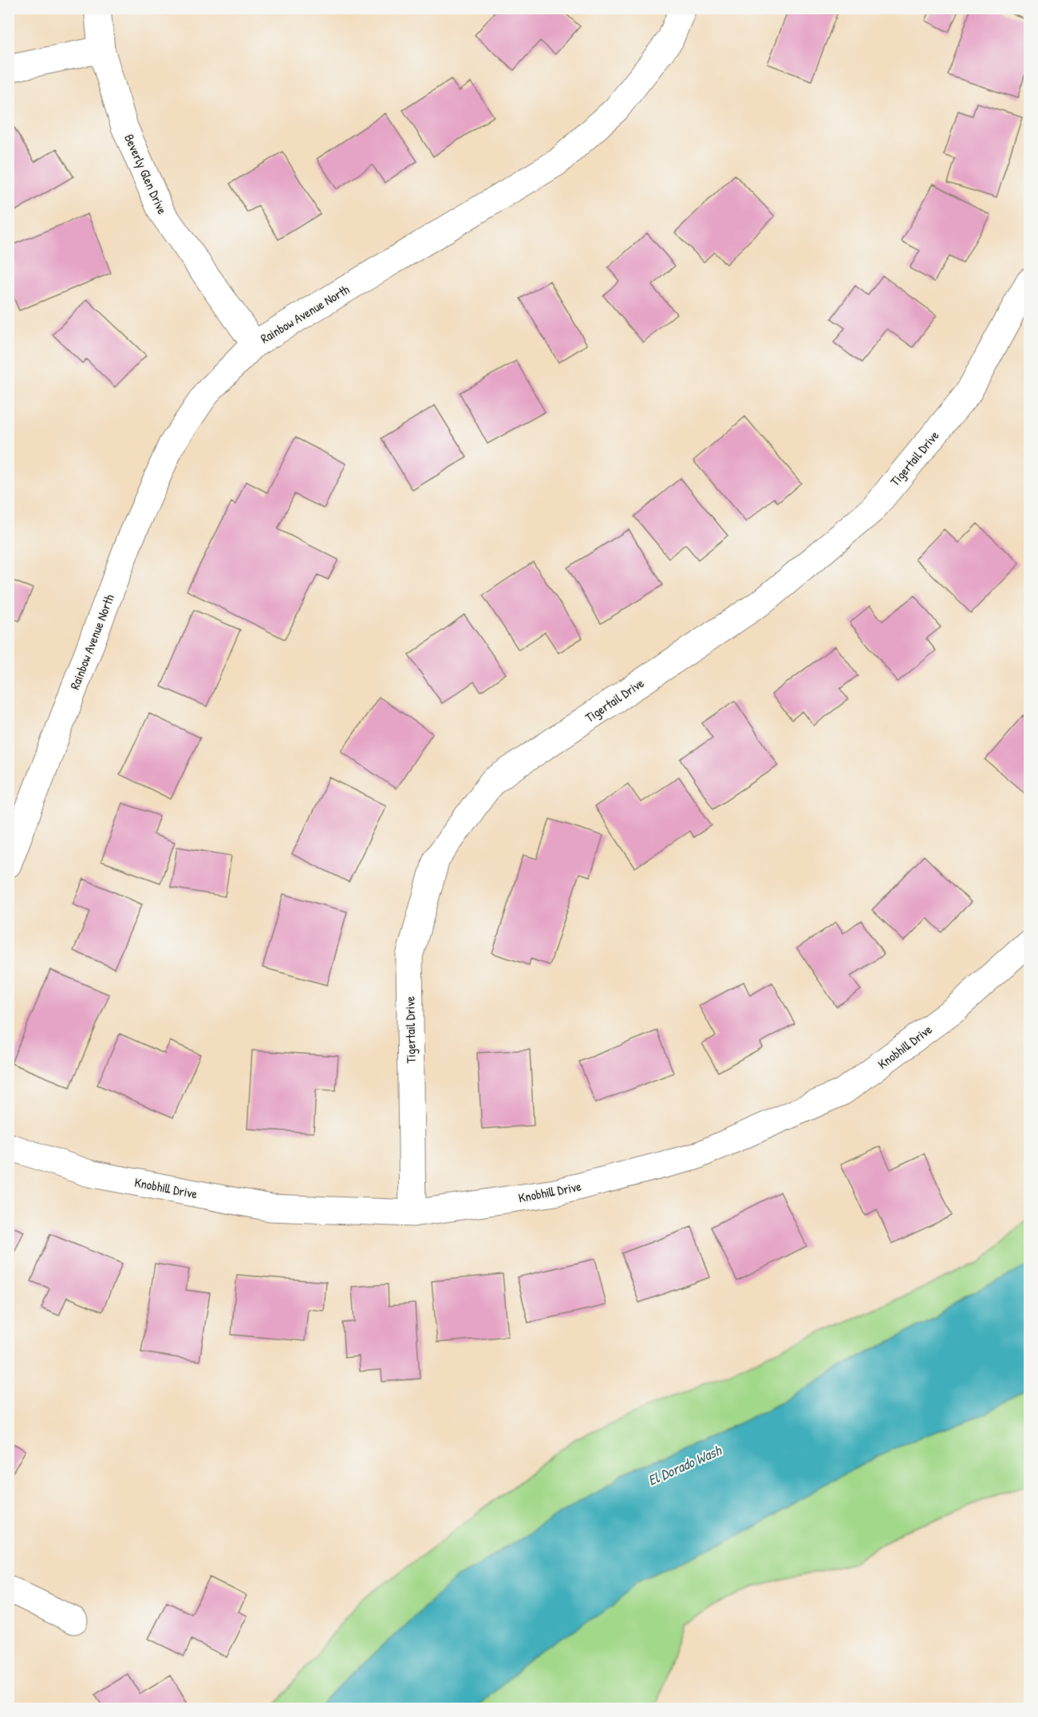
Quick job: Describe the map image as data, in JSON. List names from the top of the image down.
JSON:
{
  "streets": {
    "street": [
      "Beverly Glen Drive",
      "Rainbow Avenue North",
      "Tigertail Drive",
      "Knobhill Drive"
    ]
  },
  "crossings": [
    ["Beverly Glen Drive", "Rainbow Avenue North"],
    ["Tigertail Drive", "Knobhill Drive"]
  ],
  "water": ["El Dorado Wash"]
}
